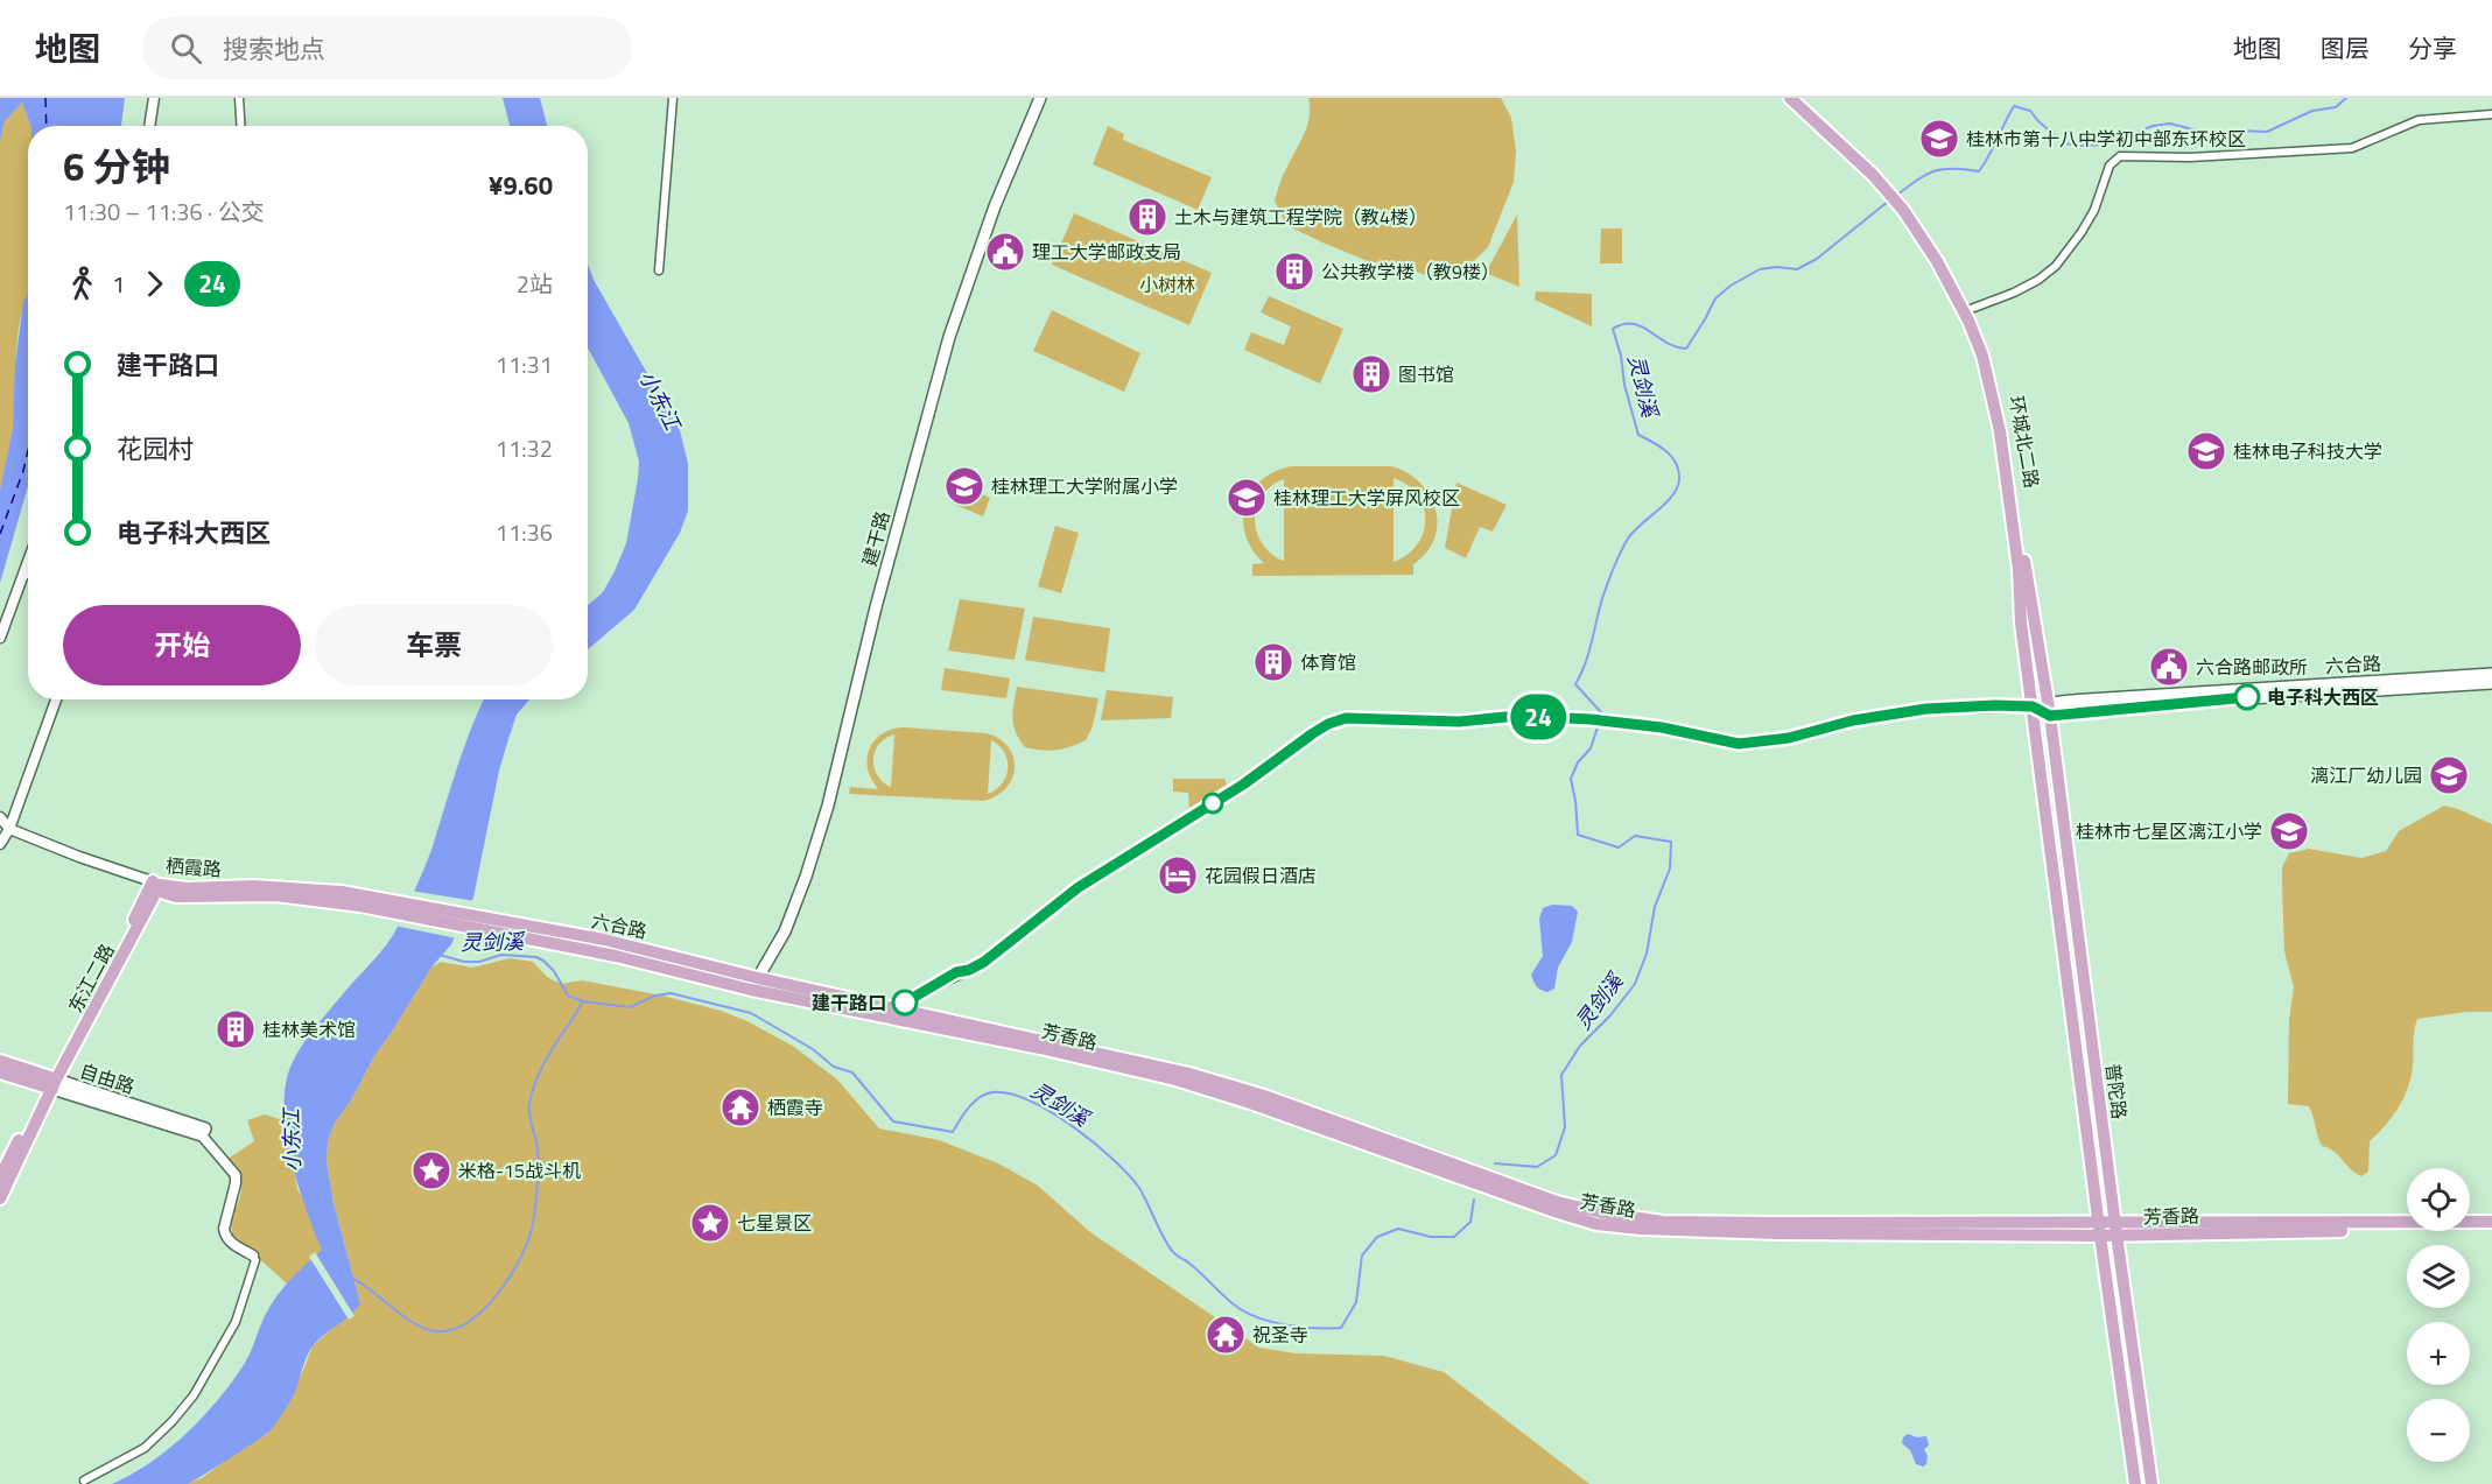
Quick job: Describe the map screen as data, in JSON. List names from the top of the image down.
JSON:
{
  "streets": {
    "main road": [
      "环城北二路",
      "建干路",
      "六合路",
      "栖霞路",
      "东江二路",
      "芳香路",
      "自由路",
      "普陀路"
    ]
  },
  "crossings": [
    ["环城北二路", "六合路"],
    ["环城北二路", "普陀路"],
    ["建干路", "六合路"],
    ["建干路", "芳香路"],
    ["六合路", "栖霞路"],
    ["六合路", "芳香路"],
    ["六合路", "普陀路"],
    ["栖霞路", "东江二路"],
    ["东江二路", "自由路"],
    ["芳香路", "普陀路"]
  ],
  "water": ["灵剑溪", "小东江"],
  "parks": ["小树林"],
  "places": {
    "school or university": [
      "桂林市第十八中学初中部东环校区",
      "桂林电子科技大学",
      "桂林理工大学附属小学",
      "桂林理工大学屏风校区",
      "漓江厂幼儿园",
      "桂林市七星区漓江小学"
    ],
    "building": [
      "土木与建筑工程学院（教4楼）",
      "公共教学楼（教9楼）",
      "图书馆",
      "体育馆",
      "桂林美术馆"
    ],
    "public building": ["理工大学邮政支局", "六合路邮政所"],
    "other": ["电子科大西区", "建干路口"],
    "hotel": ["花园假日酒店"],
    "temple": ["栖霞寺", "祝圣寺"],
    "place": ["米格-15战斗机", "七星景区"]
  },
  "lines": ["bus line 24"],
  "page": {
    "header": "地图",
    "search": "搜索地点",
    "nav": ["地图", "图层", "分享"],
    "on_map": "24",
    "heading": ["6 分钟", "11:30 – 11:36 · 公交", "¥9.60"],
    "legs": ["1", "24", "2站"],
    "list": [
      {
        "name": "建干路口",
        "value": "11:31"
      },
      {
        "name": "花园村",
        "value": "11:32"
      },
      {
        "name": "电子科大西区",
        "value": "11:36"
      }
    ],
    "buttons": ["开始", "车票"],
    "map_buttons": ["+", "−"]
  }
}
